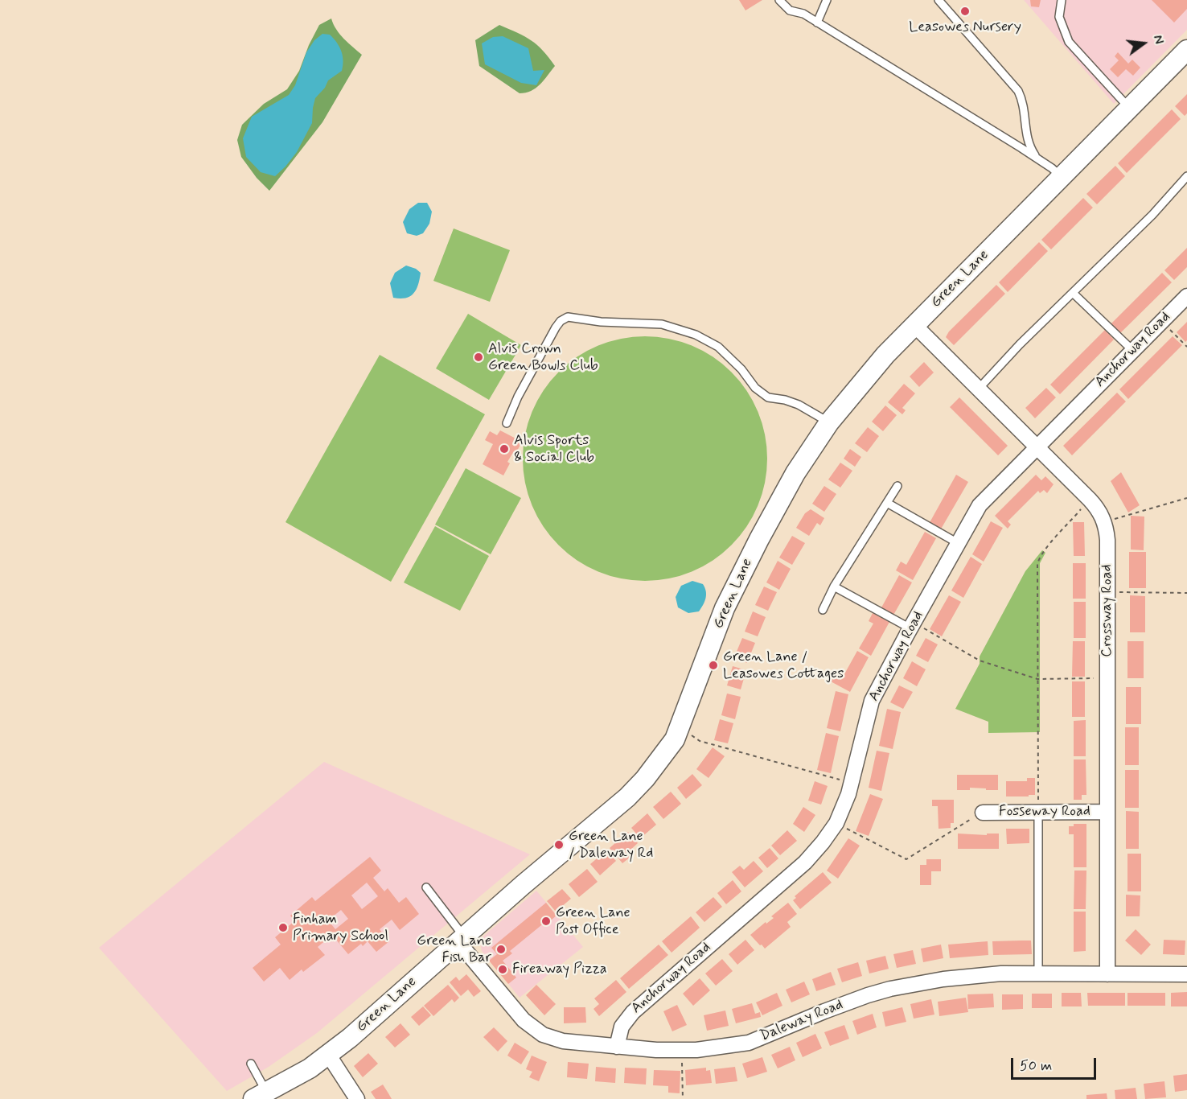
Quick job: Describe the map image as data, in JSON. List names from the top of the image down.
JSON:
{
  "streets": {
    "street": [
      "Green Lane",
      "Anchorway Road",
      "Crossway Road",
      "Fosseway Road",
      "Daleway Road"
    ]
  },
  "crossings": [
    ["Green Lane", "Crossway Road"],
    ["Green Lane", "Daleway Road"],
    ["Anchorway Road", "Crossway Road"],
    ["Anchorway Road", "Daleway Road"],
    ["Crossway Road", "Fosseway Road"],
    ["Crossway Road", "Daleway Road"]
  ],
  "places": [
    "Leasowes Nursery",
    "Alvis Crown Green Bowls Club",
    "Alvis Sports & Social Club",
    "Green Lane / Leasowes Cottages",
    "Green Lane / Daleway Rd",
    "Green Lane Post Office",
    "Finham Primary School",
    "Green Lane Fish Bar",
    "Fireaway Pizza"
  ],
  "scale_bar": "50 m",
  "north": "right"
}
